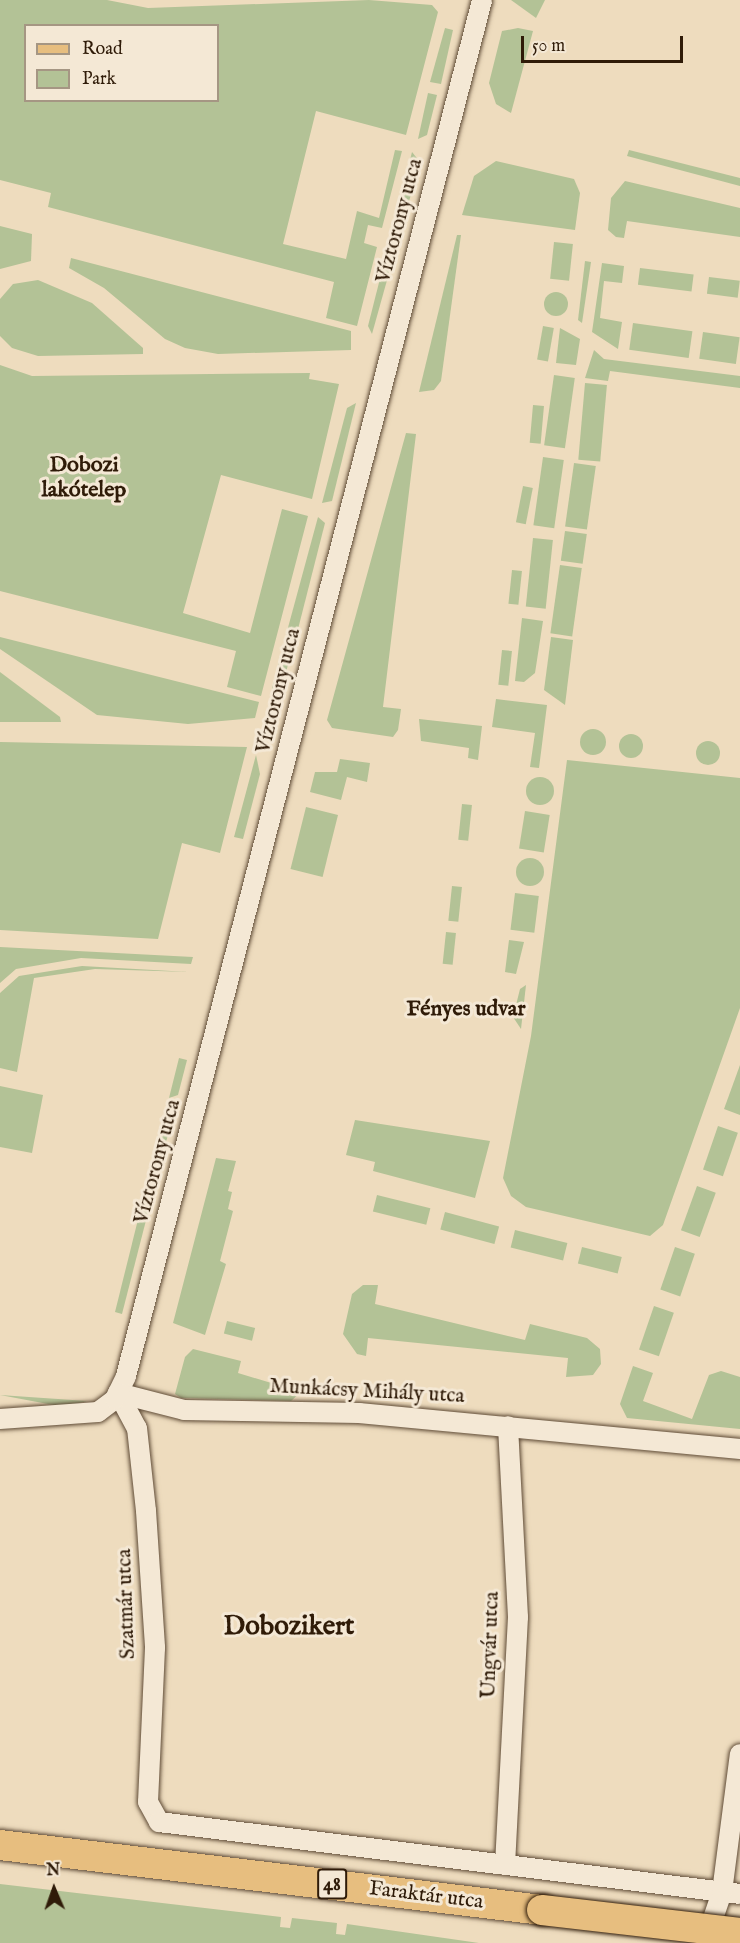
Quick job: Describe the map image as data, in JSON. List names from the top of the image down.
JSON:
{
  "streets": {
    "main road": ["48", "Faraktár utca"],
    "street": [
      "Víztorony utca",
      "Munkácsy Mihály utca",
      "Szatmár utca",
      "Ungvár utca"
    ]
  },
  "crossings": [
    ["Víztorony utca", "Munkácsy Mihály utca"],
    ["Víztorony utca", "Szatmár utca"],
    ["Munkácsy Mihály utca", "Szatmár utca"],
    ["Munkácsy Mihály utca", "Ungvár utca"],
    ["Szatmár utca", "Faraktár utca"],
    ["Ungvár utca", "Faraktár utca"]
  ],
  "districts": ["Dobozi lakótelep", "Fényes udvar", "Dobozikert"],
  "legend": ["Road", "Park"],
  "scale_bar": "50 m",
  "north": "top"
}
